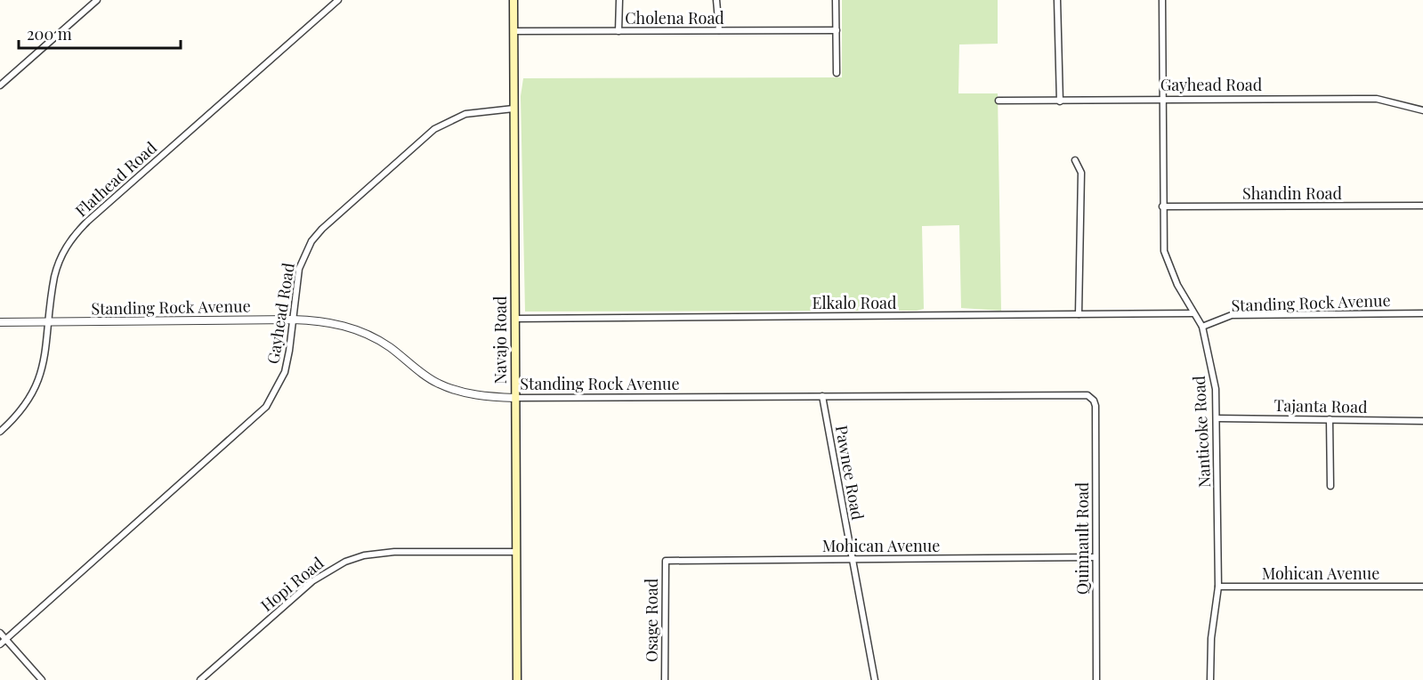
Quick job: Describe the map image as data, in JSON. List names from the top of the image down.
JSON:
{
  "streets": {
    "main road": ["Navajo Road"],
    "street": [
      "Cholena Road",
      "Gayhead Road",
      "Flathead Road",
      "Shandin Road",
      "Elkalo Road",
      "Standing Rock Avenue",
      "Tajanta Road",
      "Nanticoke Road",
      "Pawnee Road",
      "Quinnault Road",
      "Mohican Avenue",
      "Hopi Road",
      "Osage Road"
    ]
  },
  "crossings": [
    ["Cholena Road", "Navajo Road"],
    ["Gayhead Road", "Standing Rock Avenue"],
    ["Gayhead Road", "Navajo Road"],
    ["Gayhead Road", "Nanticoke Road"],
    ["Flathead Road", "Standing Rock Avenue"],
    ["Shandin Road", "Nanticoke Road"],
    ["Elkalo Road", "Navajo Road"],
    ["Elkalo Road", "Nanticoke Road"],
    ["Standing Rock Avenue", "Navajo Road"],
    ["Standing Rock Avenue", "Nanticoke Road"],
    ["Standing Rock Avenue", "Pawnee Road"],
    ["Standing Rock Avenue", "Quinnault Road"],
    ["Navajo Road", "Hopi Road"],
    ["Tajanta Road", "Nanticoke Road"],
    ["Nanticoke Road", "Mohican Avenue"],
    ["Pawnee Road", "Mohican Avenue"],
    ["Quinnault Road", "Mohican Avenue"],
    ["Mohican Avenue", "Osage Road"]
  ],
  "scale_bar": "200 m"
}
